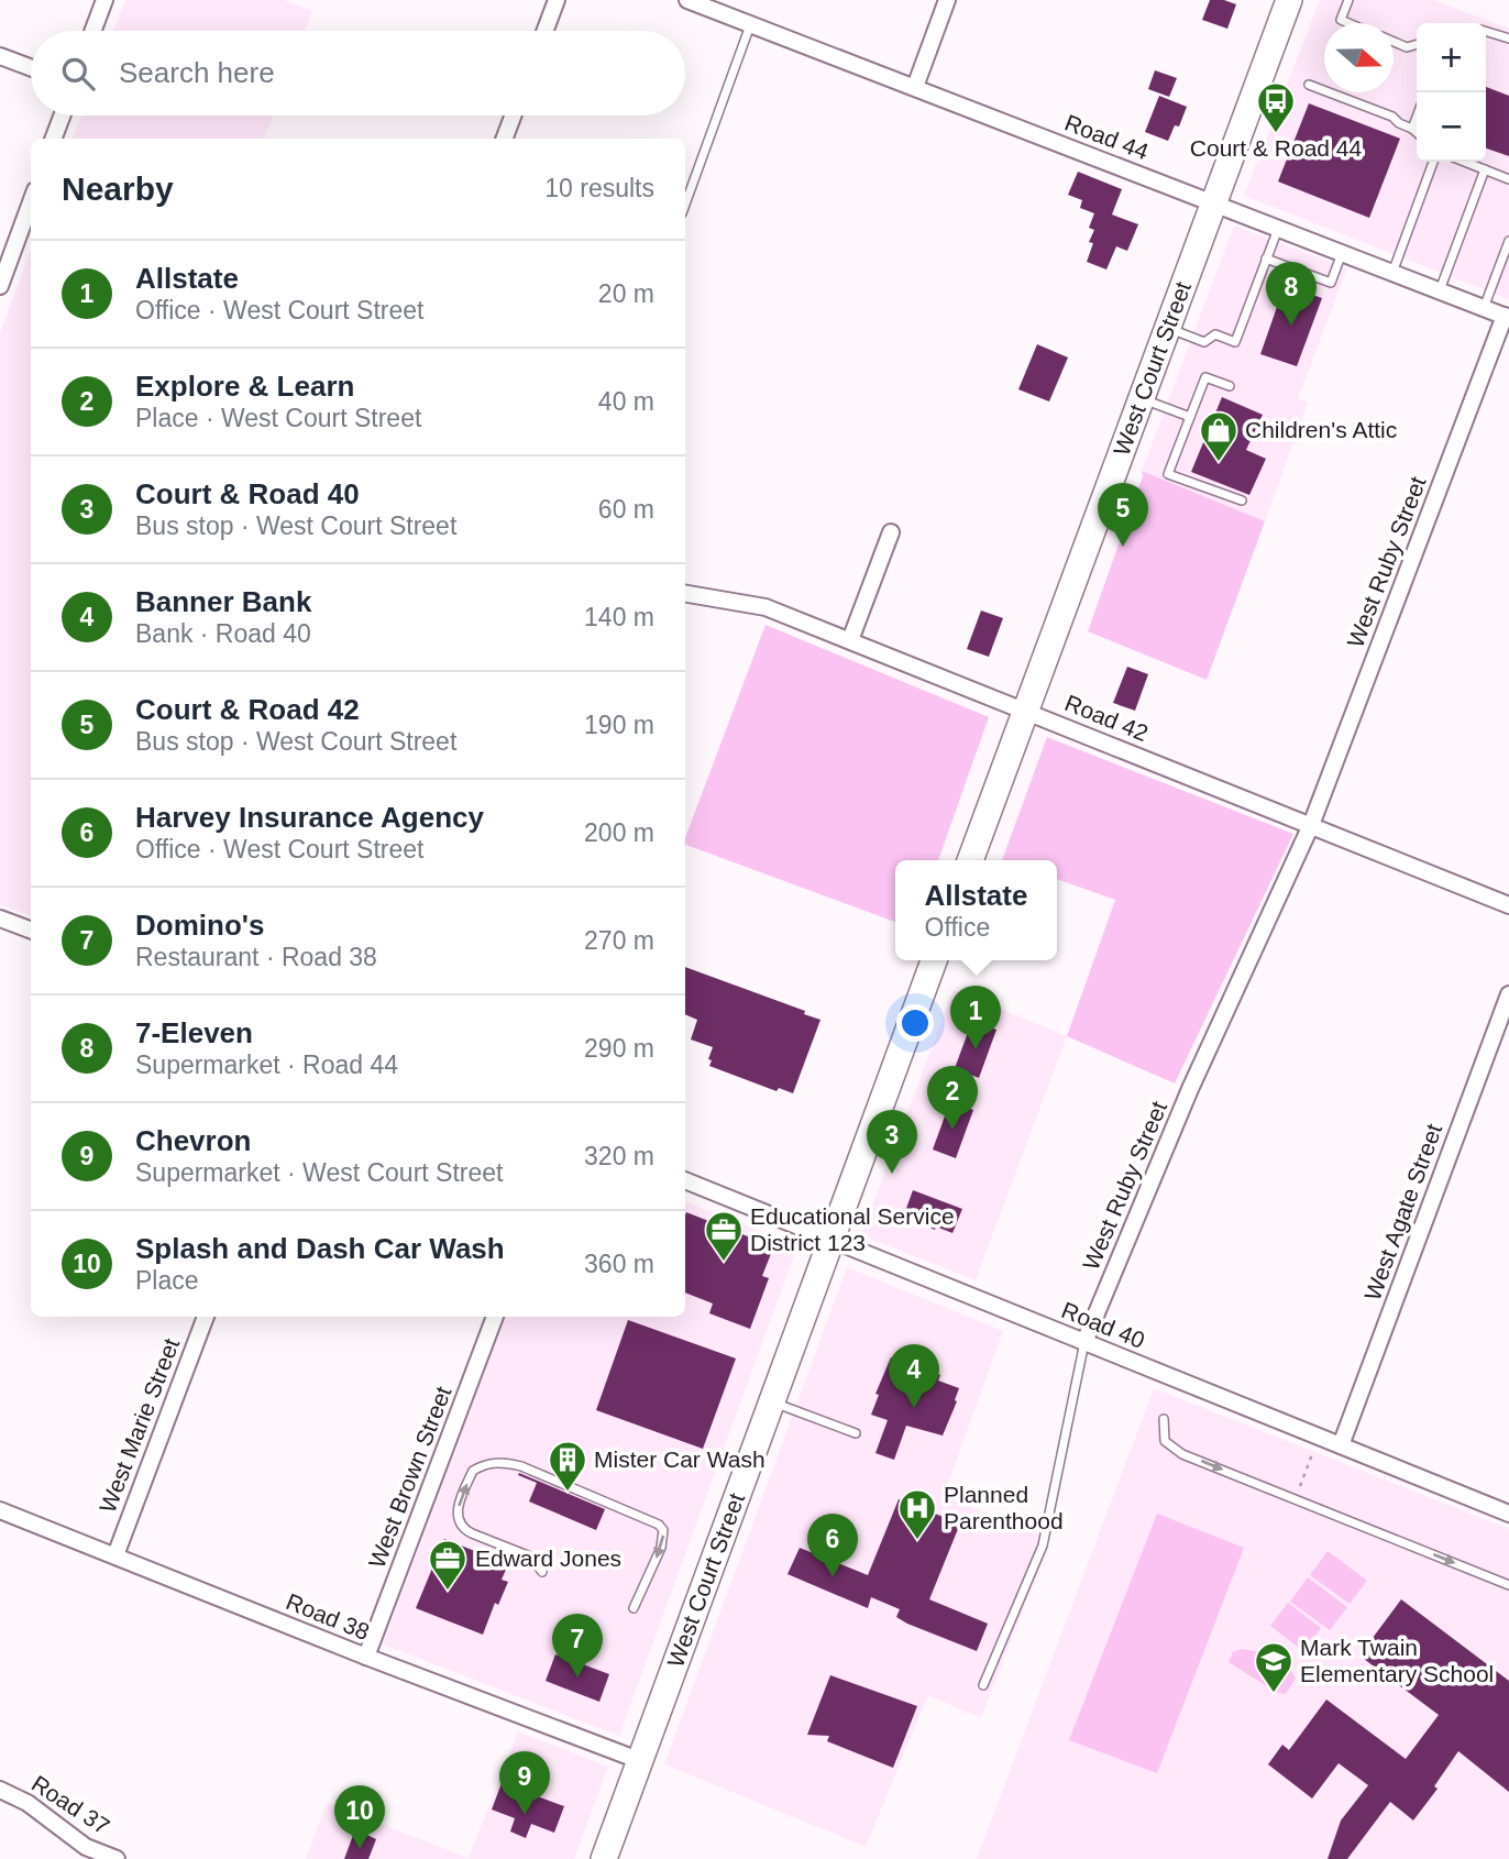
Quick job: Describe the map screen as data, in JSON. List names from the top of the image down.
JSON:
{
  "streets": {
    "main road": ["West Court Street"],
    "street": [
      "Road 44",
      "West Ruby Street",
      "Road 42",
      "West Agate Street",
      "Road 40",
      "West Marie Street",
      "West Brown Street",
      "Road 38",
      "Road 37"
    ]
  },
  "crossings": [
    ["Road 44", "West Court Street"],
    ["Road 44", "West Ruby Street"],
    ["West Court Street", "Road 42"],
    ["West Court Street", "Road 40"],
    ["West Court Street", "Road 38"],
    ["West Ruby Street", "Road 42"],
    ["West Ruby Street", "Road 40"],
    ["West Agate Street", "Road 40"],
    ["West Marie Street", "Road 38"],
    ["West Brown Street", "Road 38"]
  ],
  "places": {
    "bus stop": ["Court & Road 44"],
    "shop": ["Children's Attic"],
    "office": ["Educational Service District 123", "Edward Jones"],
    "building": ["Mister Car Wash"],
    "hospital": ["Planned Parenthood"],
    "school or university": ["Mark Twain Elementary School"]
  },
  "north": "right",
  "page": {
    "map_buttons": ["+", "−"],
    "search": "Search here",
    "heading": ["Nearby", "10 results"],
    "list": [
      {
        "mark": "1",
        "name": "Allstate",
        "note": "Office · West Court Street",
        "value": "20 m"
      },
      {
        "mark": "2",
        "name": "Explore & Learn",
        "note": "Place · West Court Street",
        "value": "40 m"
      },
      {
        "mark": "3",
        "name": "Court & Road 40",
        "note": "Bus stop · West Court Street",
        "value": "60 m"
      },
      {
        "mark": "4",
        "name": "Banner Bank",
        "note": "Bank · Road 40",
        "value": "140 m"
      },
      {
        "mark": "5",
        "name": "Court & Road 42",
        "note": "Bus stop · West Court Street",
        "value": "190 m"
      },
      {
        "mark": "6",
        "name": "Harvey Insurance Agency",
        "note": "Office · West Court Street",
        "value": "200 m"
      },
      {
        "mark": "7",
        "name": "Domino's",
        "note": "Restaurant · Road 38",
        "value": "270 m"
      },
      {
        "mark": "8",
        "name": "7-Eleven",
        "note": "Supermarket · Road 44",
        "value": "290 m"
      },
      {
        "mark": "9",
        "name": "Chevron",
        "note": "Supermarket · West Court Street",
        "value": "320 m"
      },
      {
        "mark": "10",
        "name": "Splash and Dash Car Wash",
        "note": "Place",
        "value": "360 m"
      }
    ],
    "pins": [
      "8",
      "5",
      "1",
      "2",
      "3",
      "4",
      "6",
      "7",
      "9",
      "10"
    ],
    "popup": ["Allstate", "Office"]
  }
}
